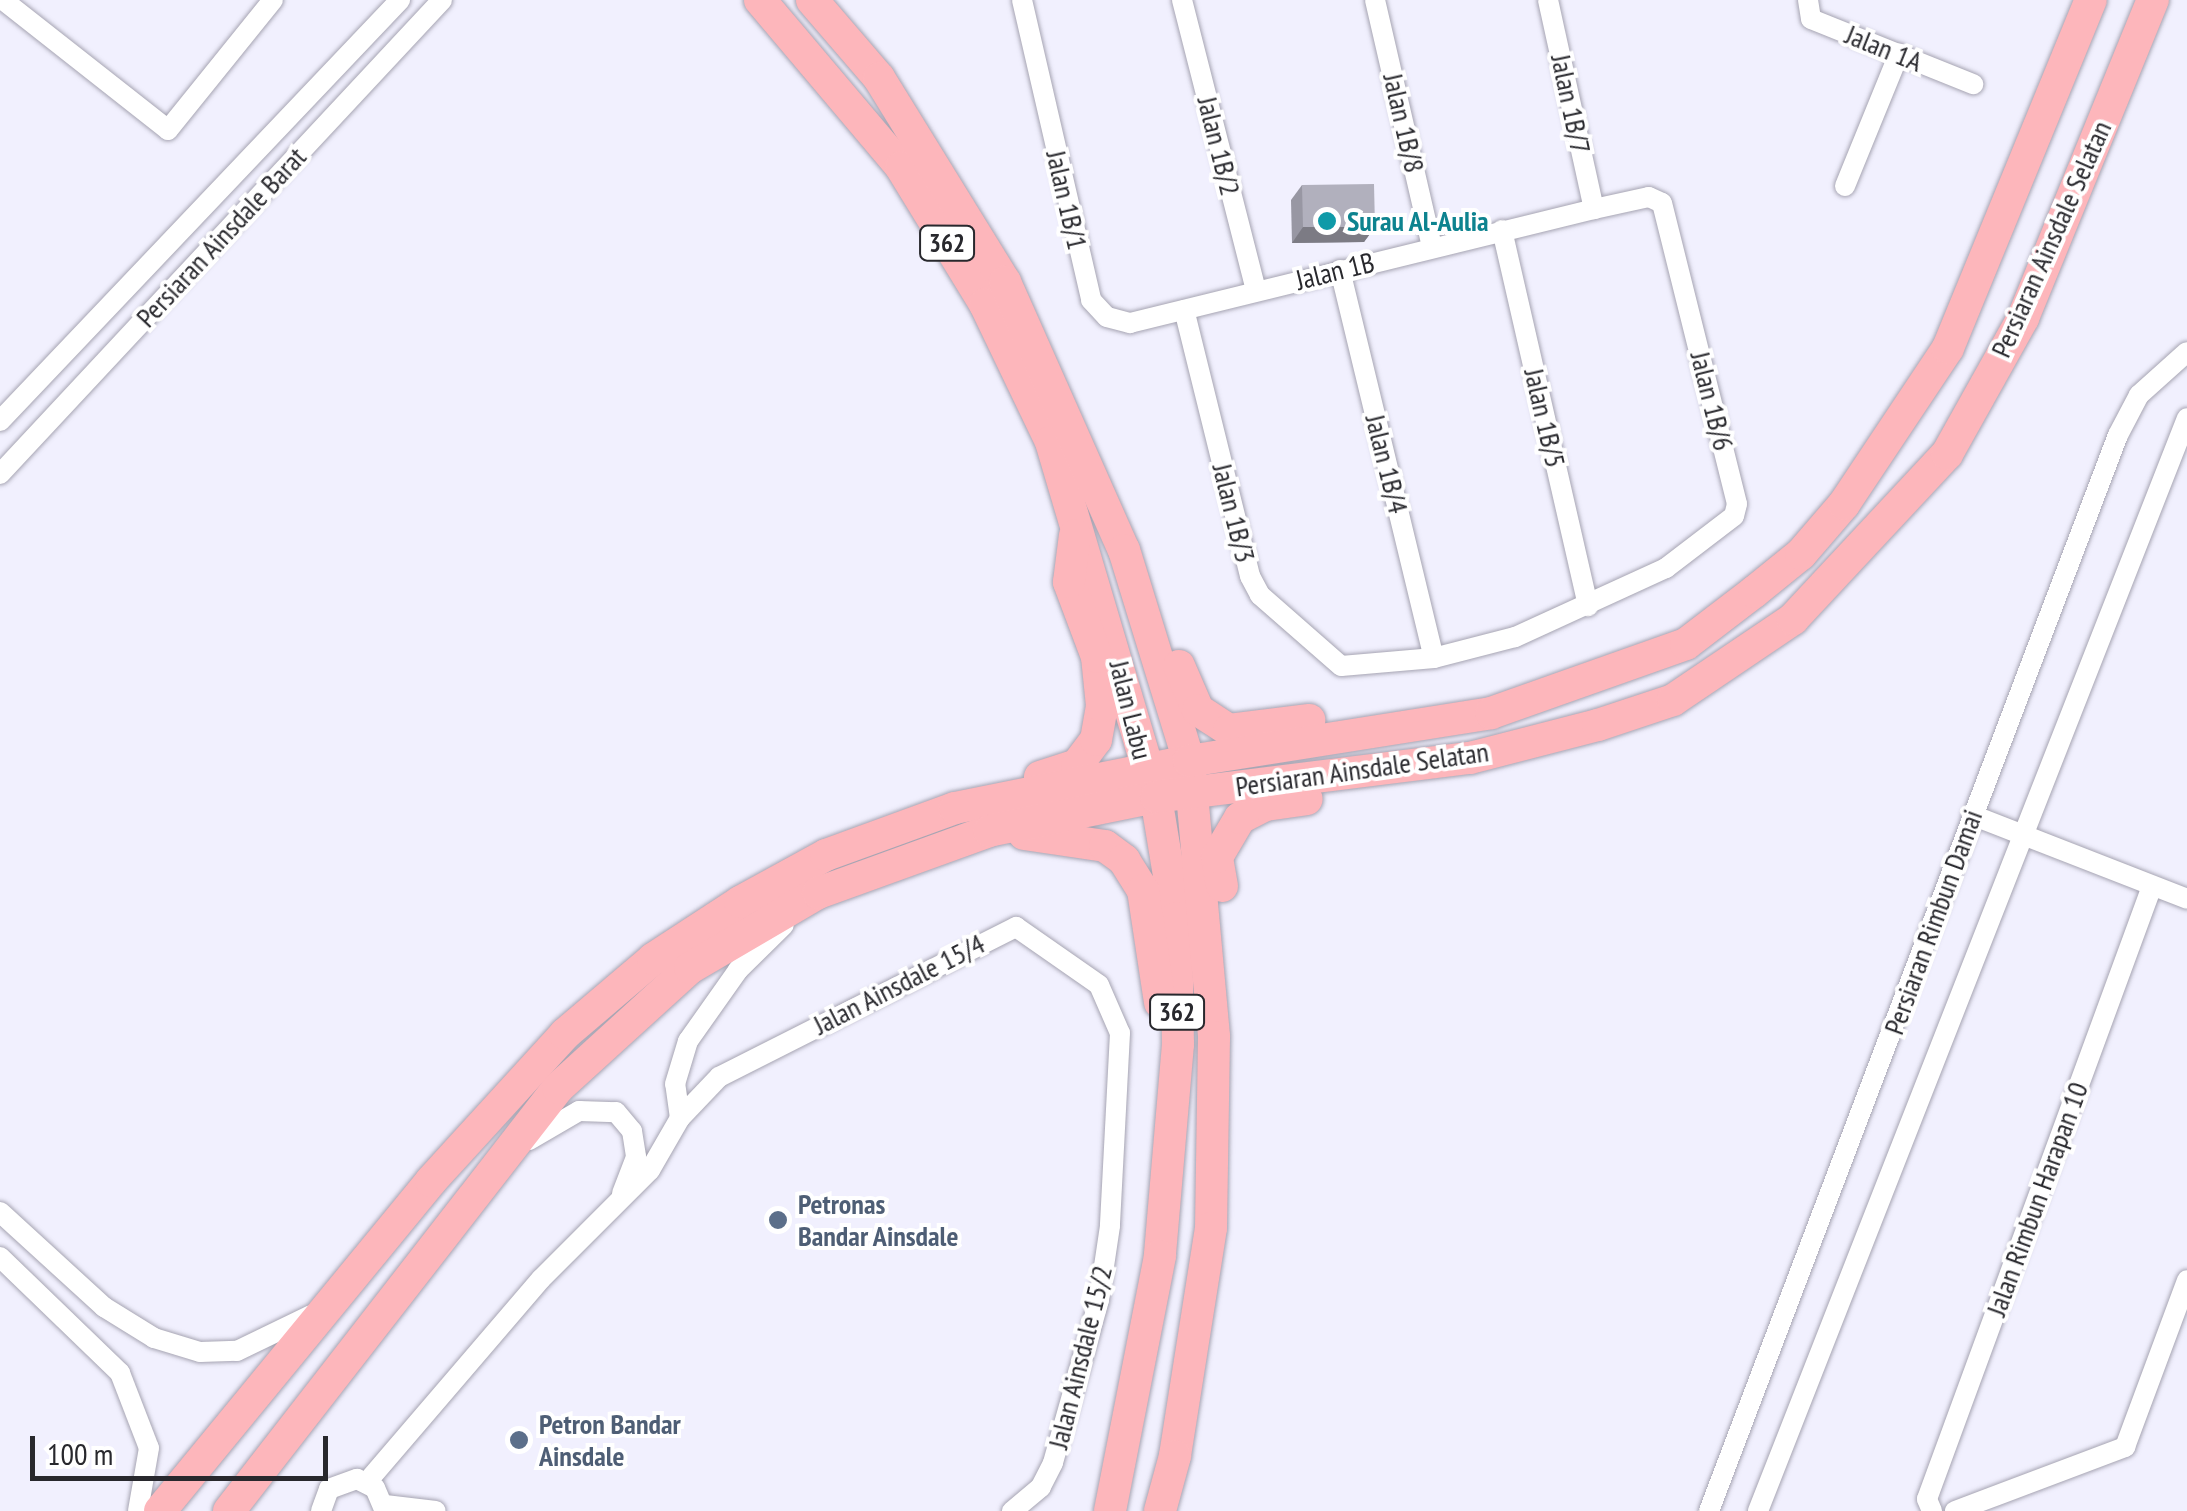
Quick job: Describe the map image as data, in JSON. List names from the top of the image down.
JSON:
{
  "streets": {
    "main road": ["Persiaran Ainsdale Selatan", "362", "Jalan Labu"],
    "street": [
      "Jalan 1A",
      "Jalan 1B/7",
      "Jalan 1B/8",
      "Jalan 1B/2",
      "Jalan 1B/1",
      "Persiaran Ainsdale Barat",
      "Jalan 1B",
      "Jalan 1B/6",
      "Jalan 1B/5",
      "Jalan 1B/4",
      "Jalan 1B/3",
      "Persiaran Rimbun Damai",
      "Jalan Ainsdale 15/4",
      "Jalan Rimbun Harapan 10",
      "Jalan Ainsdale 15/2"
    ]
  },
  "crossings": [
    ["Jalan 1B/7", "Jalan 1B"],
    ["Jalan 1B/8", "Jalan 1B"],
    ["Jalan 1B/2", "Jalan 1B"],
    ["Jalan 1B/1", "Jalan 1B"],
    ["Jalan 1B/1", "Jalan 1B/3"],
    ["Persiaran Ainsdale Selatan", "Jalan Labu"],
    ["Jalan 1B", "Jalan 1B/6"],
    ["Jalan 1B", "Jalan 1B/5"],
    ["Jalan 1B", "Jalan 1B/4"],
    ["Jalan 1B", "Jalan 1B/3"],
    ["Jalan 1B/6", "Jalan 1B/5"],
    ["Jalan 1B/6", "Jalan 1B/4"],
    ["Jalan 1B/6", "Jalan 1B/3"],
    ["Jalan Ainsdale 15/4", "Jalan Ainsdale 15/2"]
  ],
  "places": ["Surau Al-Aulia", "Petronas Bandar Ainsdale", "Petron Bandar Ainsdale"],
  "scale_bar": "100 m"
}
